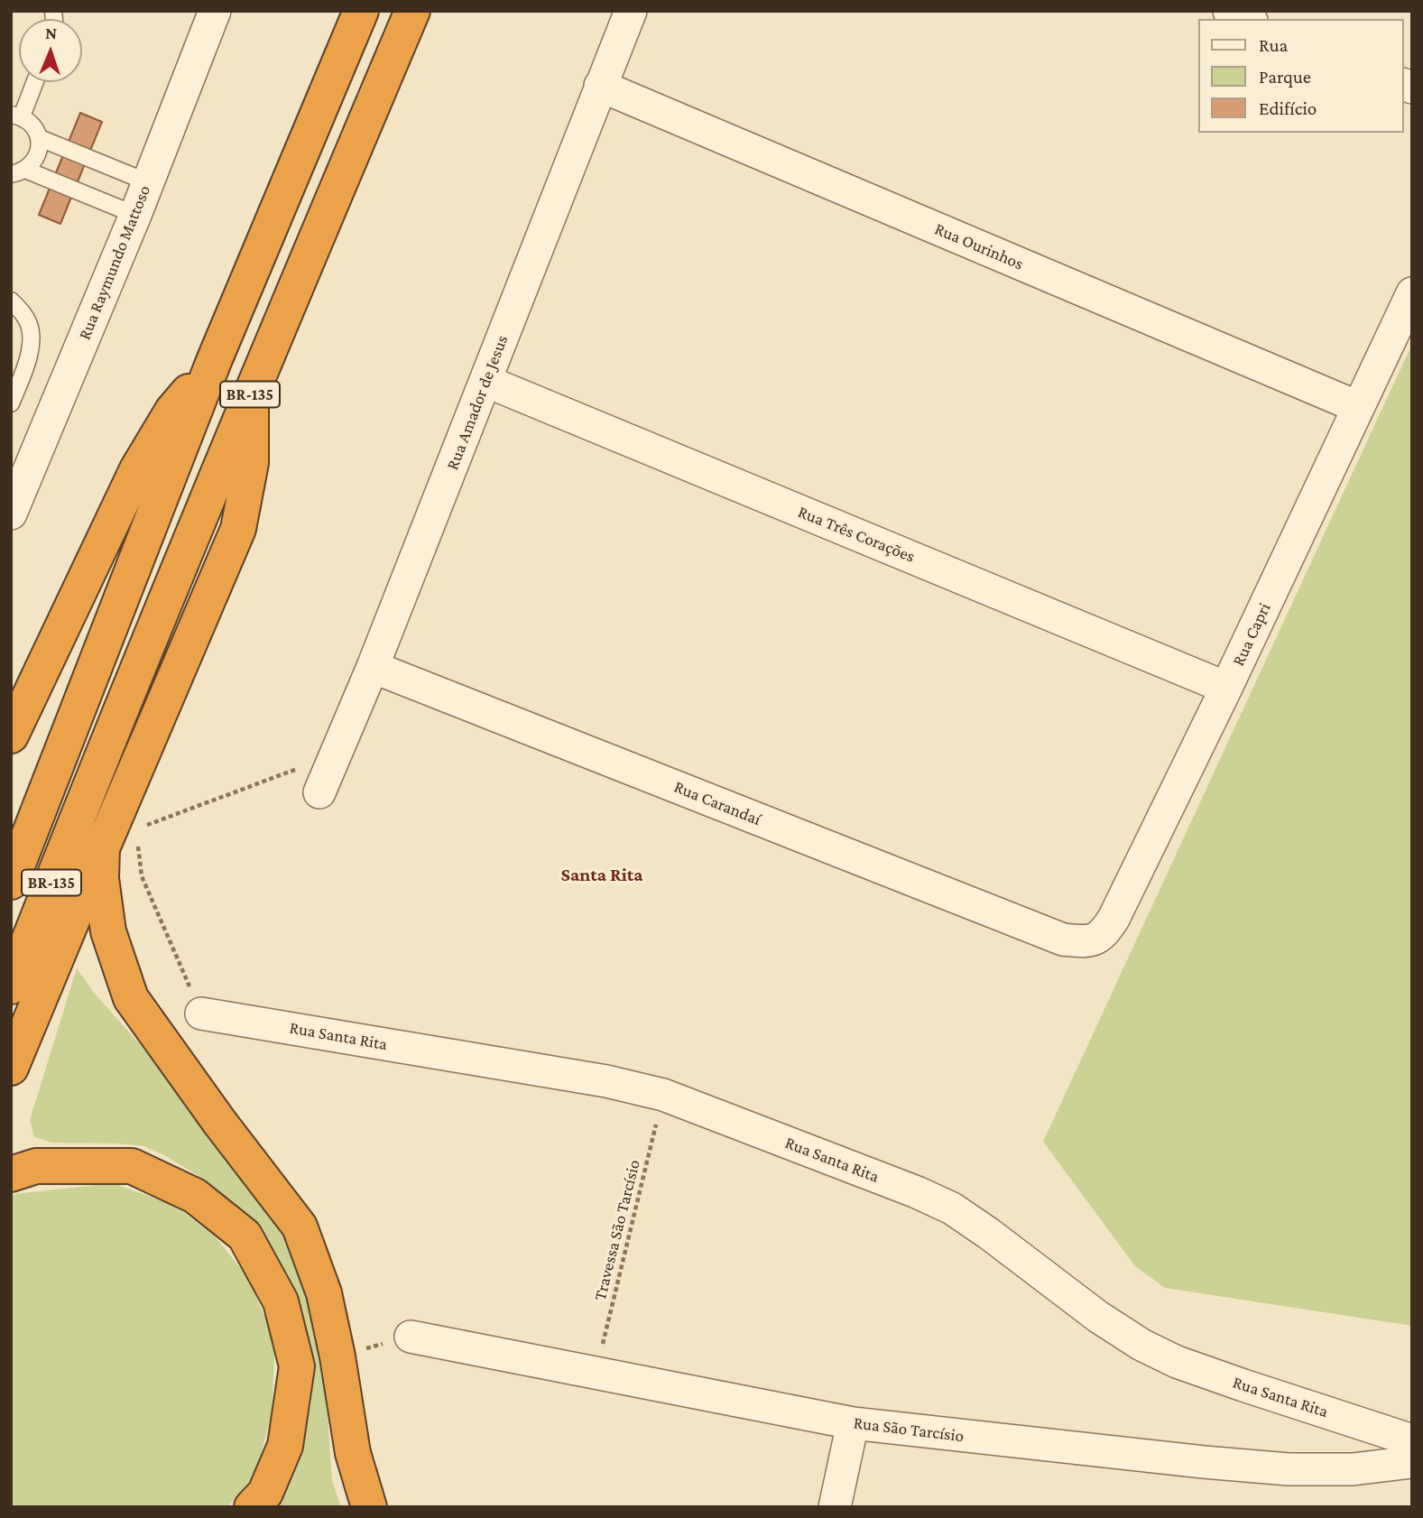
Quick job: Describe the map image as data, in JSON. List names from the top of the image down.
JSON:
{
  "streets": {
    "highway": ["BR-135"],
    "street": [
      "Rua Ourinhos",
      "Rua Raymundo Mattoso",
      "Rua Amador de Jesus",
      "Rua Três Corações",
      "Rua Capri",
      "Rua Carandaí",
      "Rua Santa Rita",
      "Rua São Tarcísio"
    ],
    "path": ["Travessa São Tarcísio"]
  },
  "crossings": [
    ["Rua Ourinhos", "Rua Amador de Jesus"],
    ["Rua Ourinhos", "Rua Capri"],
    ["Rua Amador de Jesus", "Rua Três Corações"],
    ["Rua Amador de Jesus", "Rua Carandaí"],
    ["Rua Três Corações", "Rua Capri"],
    ["Rua Capri", "Rua Carandaí"],
    ["Rua Santa Rita", "Travessa São Tarcísio"],
    ["Travessa São Tarcísio", "Rua São Tarcísio"]
  ],
  "districts": ["Santa Rita"],
  "legend": ["Rua", "Parque", "Edifício"],
  "north": "top"
}
